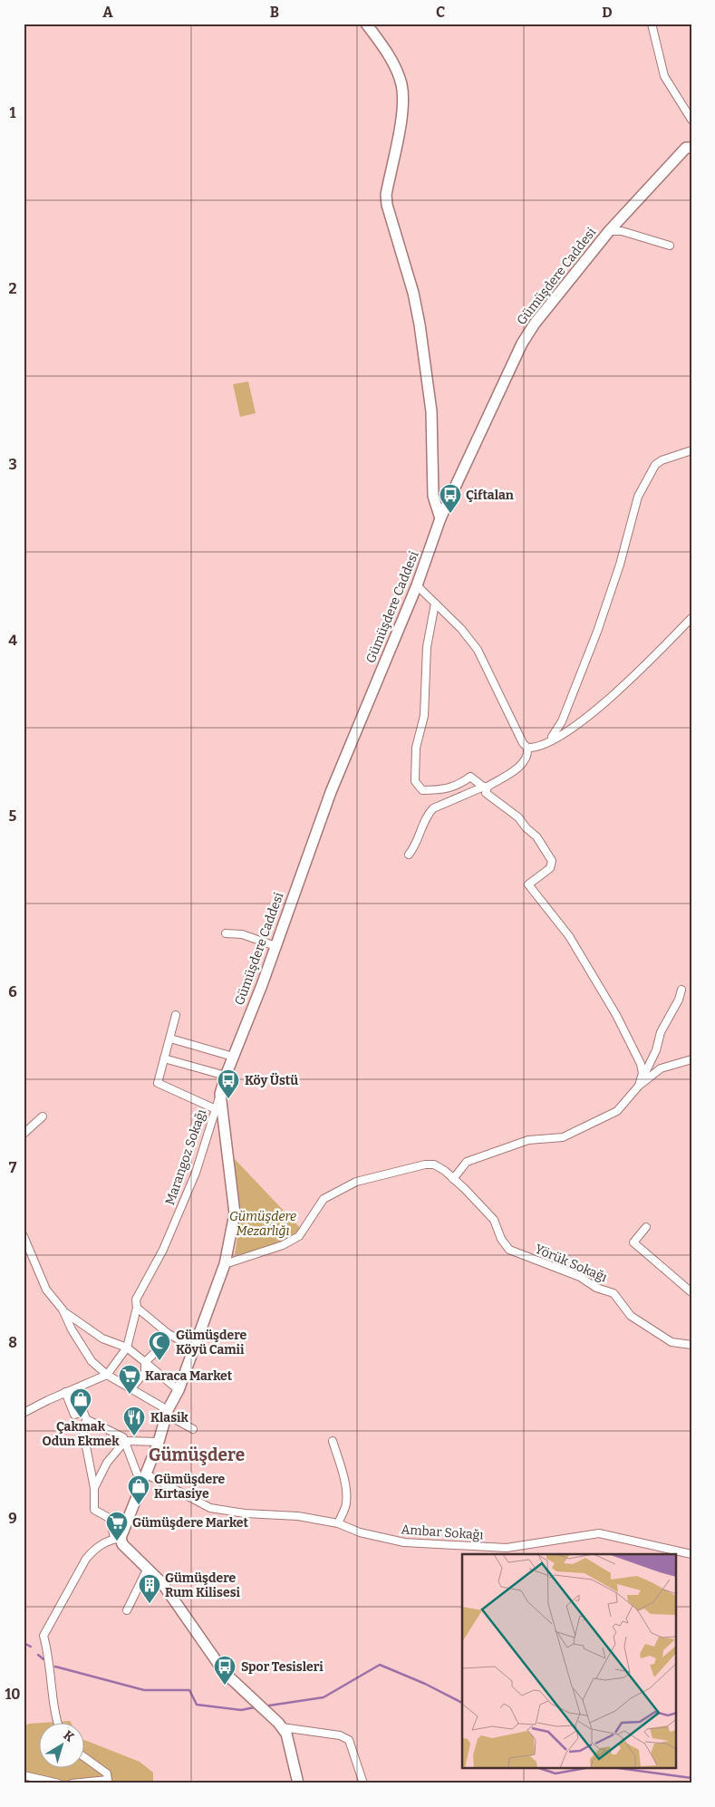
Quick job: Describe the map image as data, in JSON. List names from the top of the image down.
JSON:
{
  "streets": {
    "street": [
      "Gümüşdere Caddesi",
      "Marangoz Sokağı",
      "Yörük Sokağı",
      "Ambar Sokağı"
    ]
  },
  "crossings": [
    ["Gümüşdere Caddesi", "Marangoz Sokağı"],
    ["Gümüşdere Caddesi", "Yörük Sokağı"],
    ["Gümüşdere Caddesi", "Ambar Sokağı"]
  ],
  "districts": ["Gümüşdere"],
  "parks": ["Gümüşdere Mezarlığı"],
  "places": {
    "bus stop": ["Çiftalan", "Köy Üstü", "Spor Tesisleri"],
    "mosque": ["Gümüşdere Köyü Camii"],
    "supermarket": ["Karaca Market", "Gümüşdere Market"],
    "shop": ["Çakmak Odun Ekmek", "Gümüşdere Kırtasiye"],
    "restaurant": ["Klasik"],
    "building": ["Gümüşdere Rum Kilisesi"]
  },
  "north": "top right",
  "grid": {
    "columns": [
      "A",
      "B",
      "C",
      "D"
    ],
    "rows": [
      "1",
      "2",
      "3",
      "4",
      "5",
      "6",
      "7",
      "8",
      "9",
      "10"
    ]
  }
}
